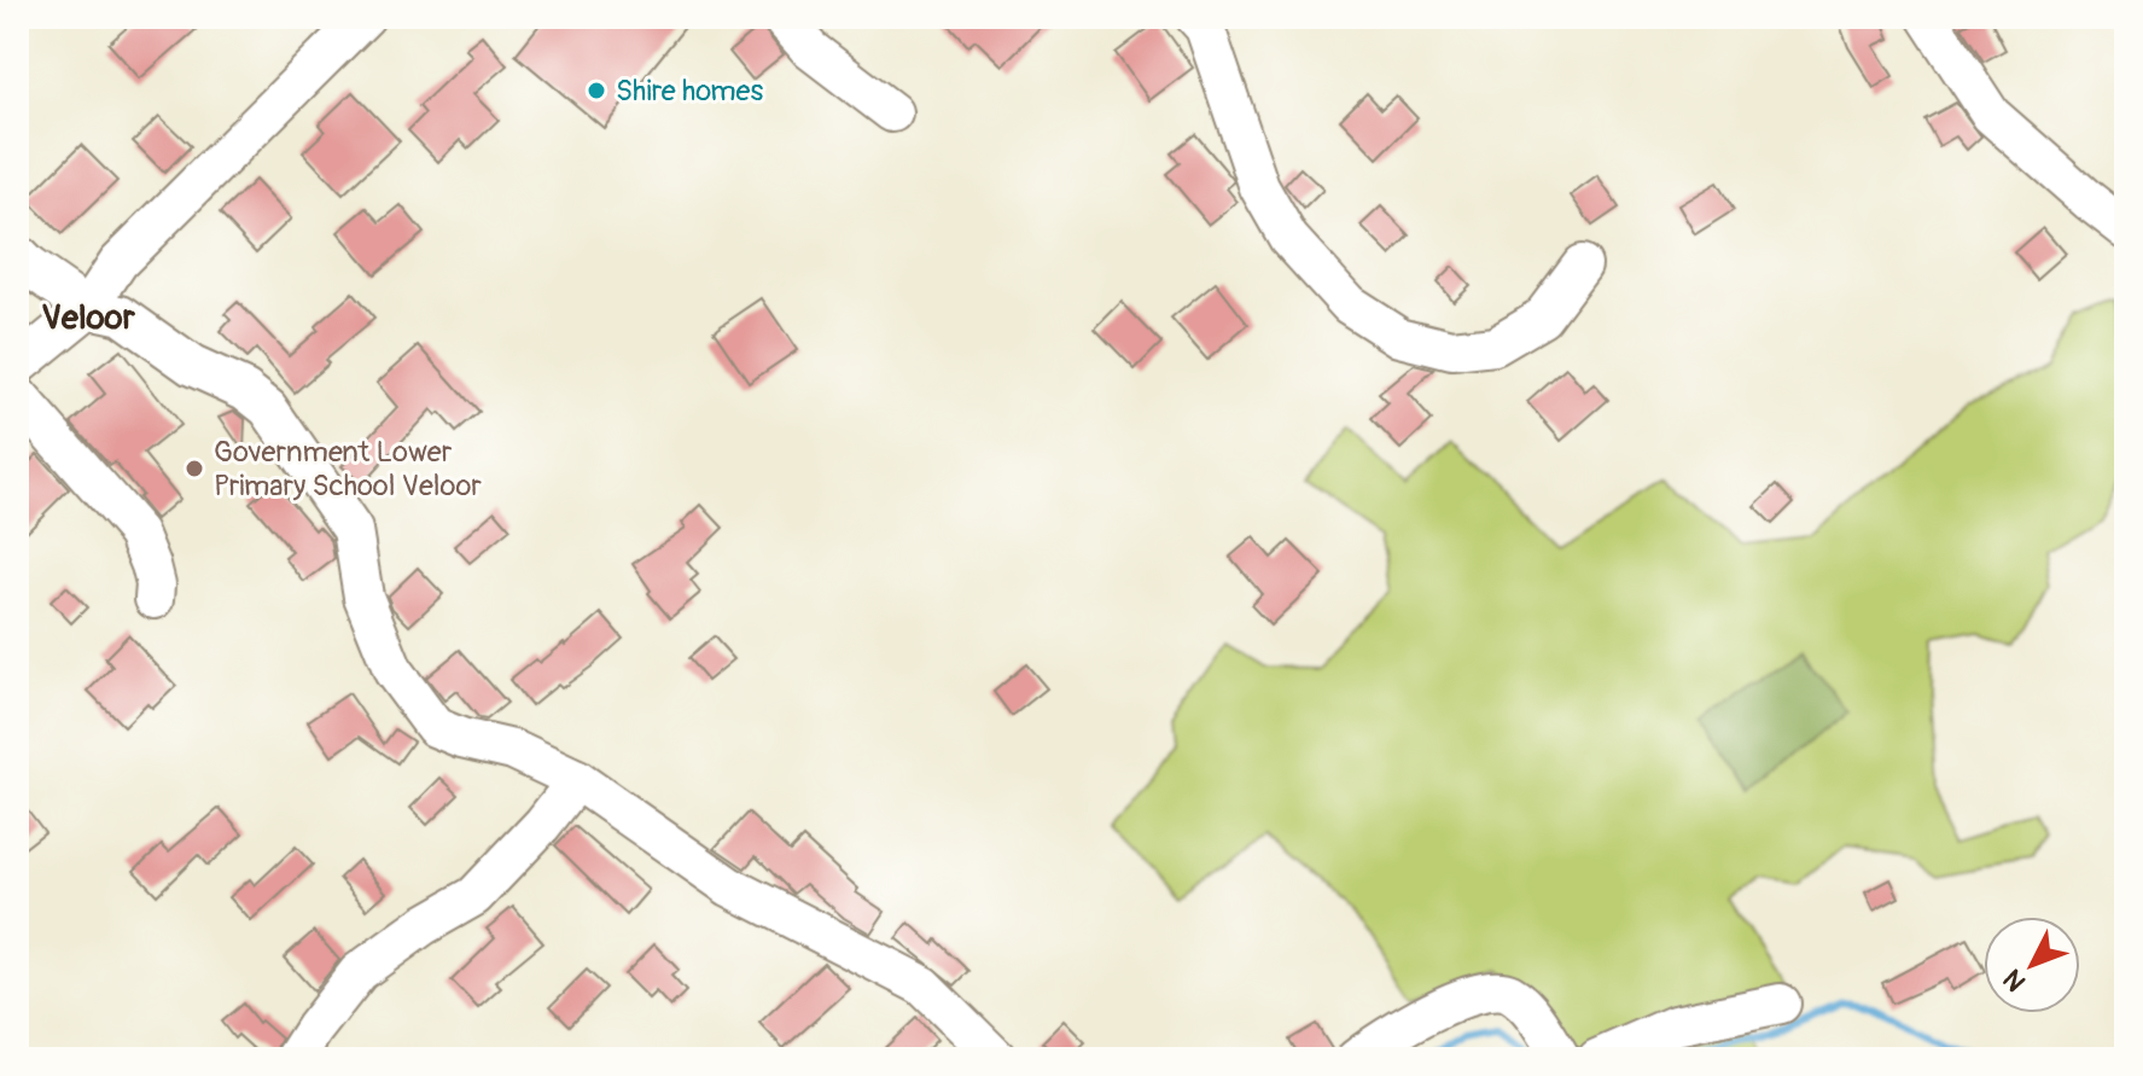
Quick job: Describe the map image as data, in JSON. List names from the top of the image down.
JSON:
{
  "districts": ["Veloor"],
  "places": ["Shire homes", "Government Lower Primary School Veloor"],
  "north": "bottom left"
}
